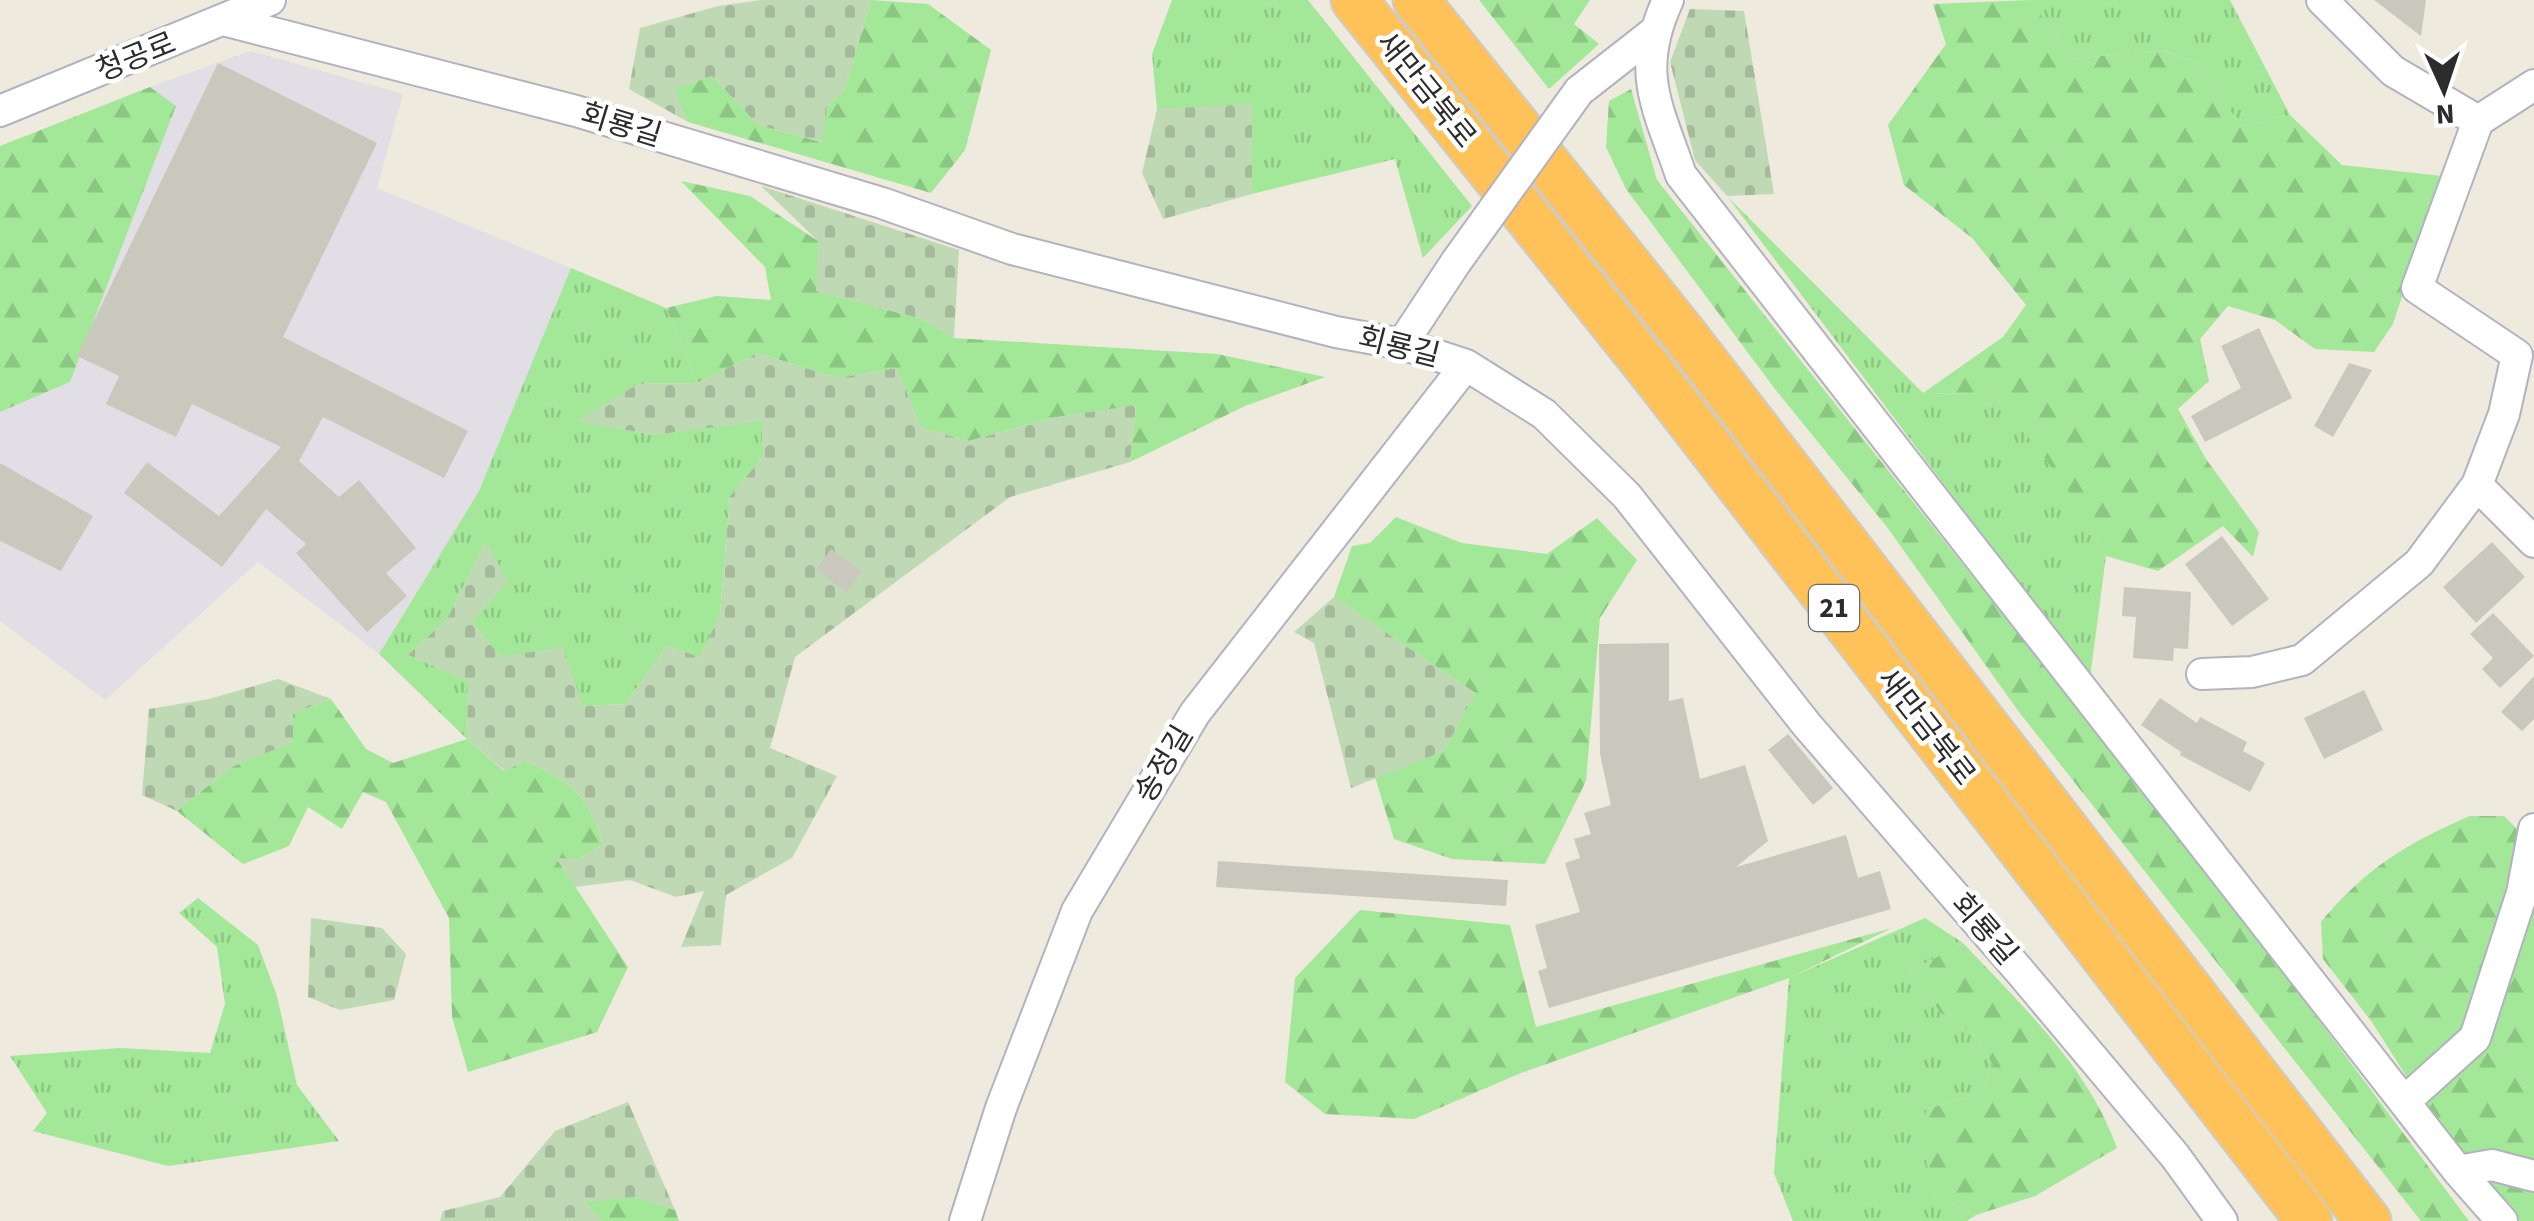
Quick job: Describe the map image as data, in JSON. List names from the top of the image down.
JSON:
{
  "streets": {
    "highway": ["새만금북로", "21"],
    "street": ["청공로", "회룡길", "송정길"]
  },
  "crossings": [
    ["청공로", "회룡길"],
    ["회룡길", "송정길"]
  ],
  "north": "bottom"
}
